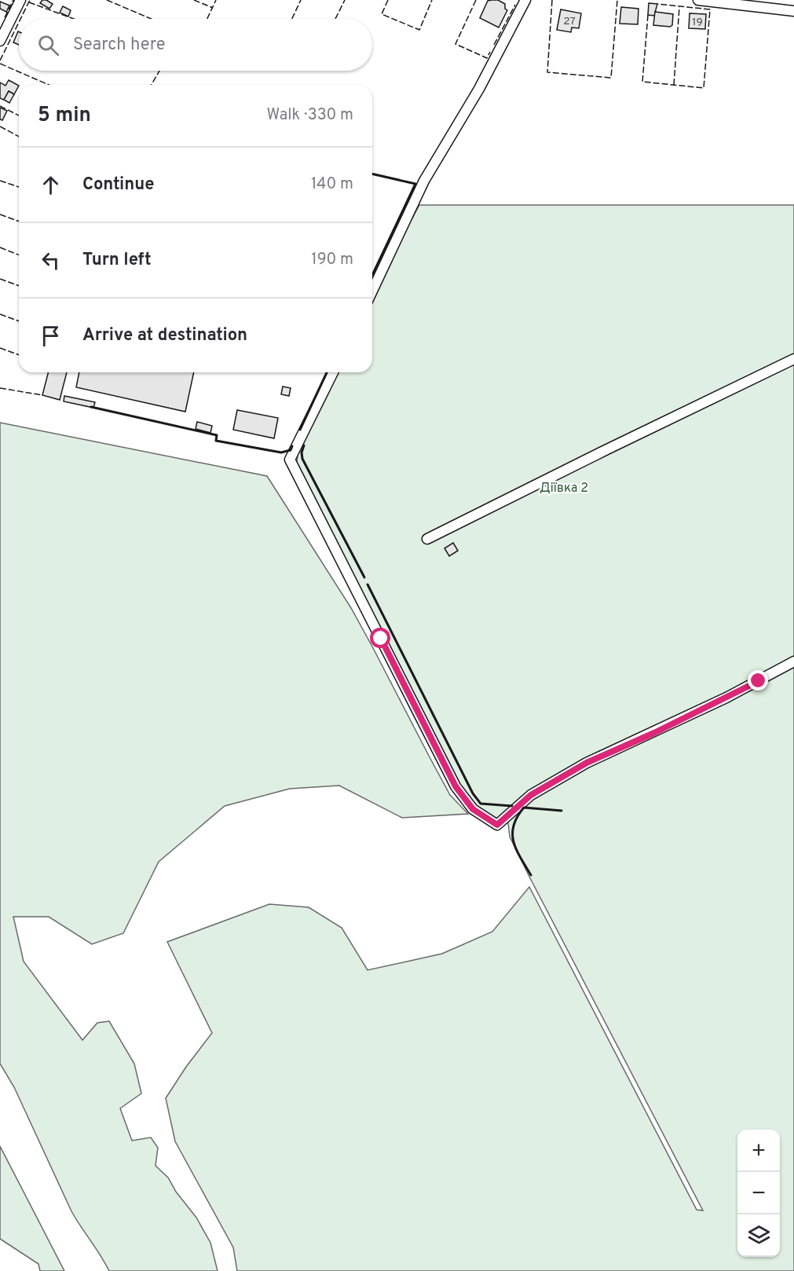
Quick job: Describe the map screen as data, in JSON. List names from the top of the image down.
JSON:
{
  "parks": ["Діївка 2"],
  "house_numbers": ["27", "19"],
  "page": {
    "search": "Search here",
    "heading": ["5 min", "Walk · 330 m"],
    "list": [
      ["Continue", "140 m"],
      ["Turn left", "190 m"],
      "Arrive at destination"
    ],
    "map_buttons": ["+", "−"]
  }
}
